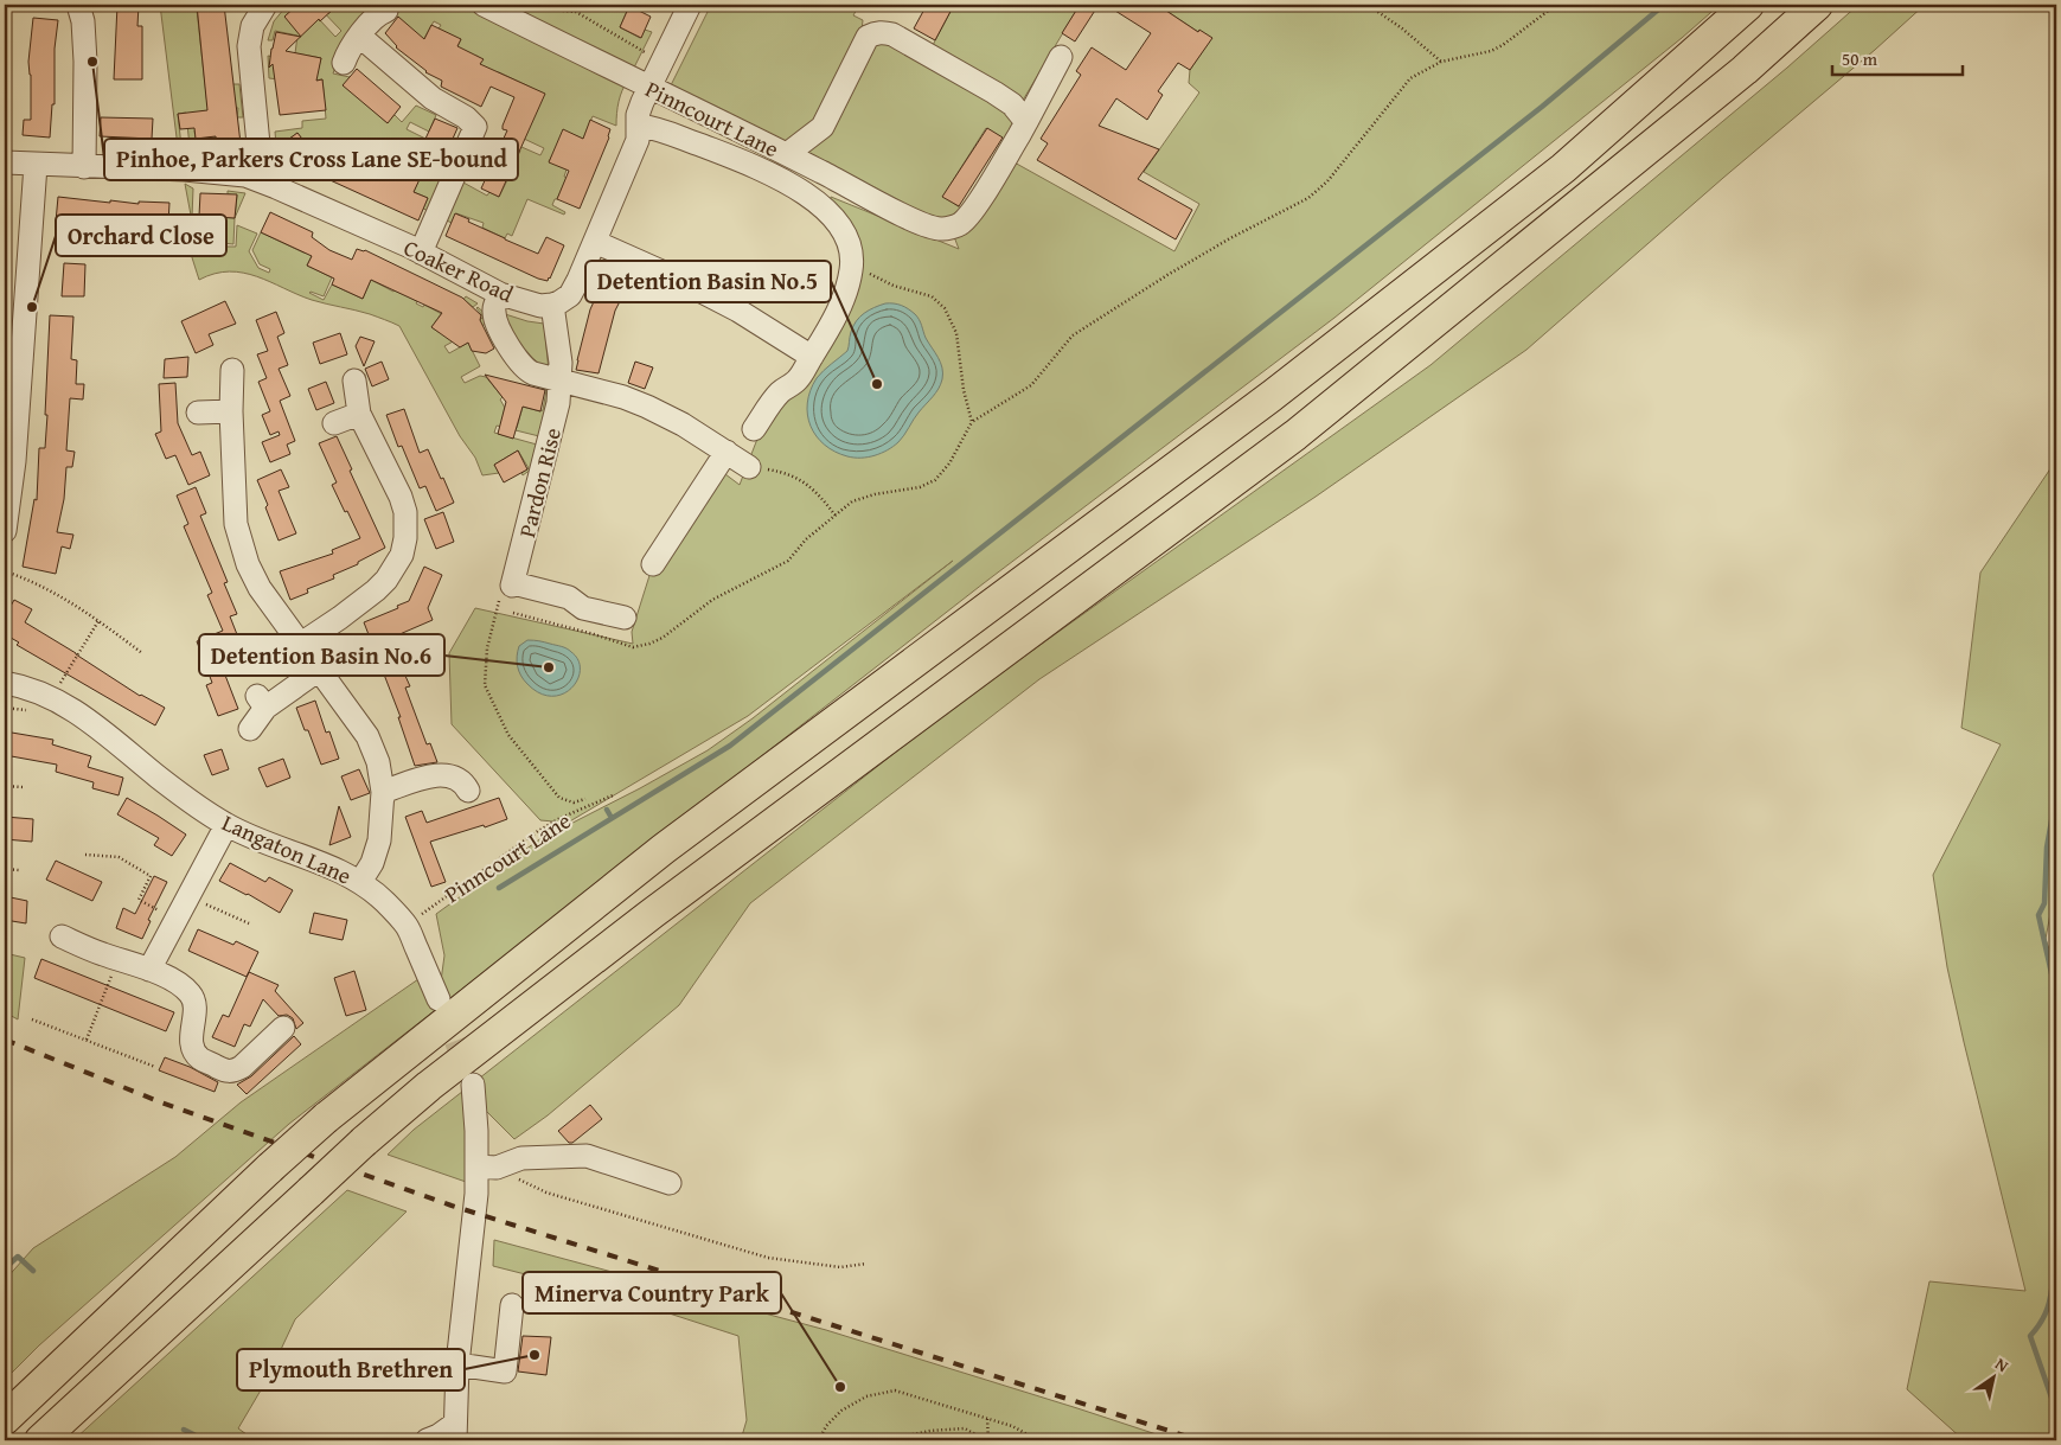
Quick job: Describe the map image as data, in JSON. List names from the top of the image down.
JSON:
{
  "streets": {
    "street": [
      "Pinncourt Lane",
      "Coaker Road",
      "Pardon Rise",
      "Langaton Lane"
    ]
  },
  "crossings": [
    ["Pinncourt Lane", "Langaton Lane"],
    ["Coaker Road", "Pardon Rise"]
  ],
  "places": [
    "Pinhoe, Parkers Cross Lane SE-bound",
    "Orchard Close",
    "Detention Basin No.5",
    "Detention Basin No.6",
    "Plymouth Brethren",
    "Minerva Country Park"
  ],
  "scale_bar": "50 m",
  "north": "top right"
}
